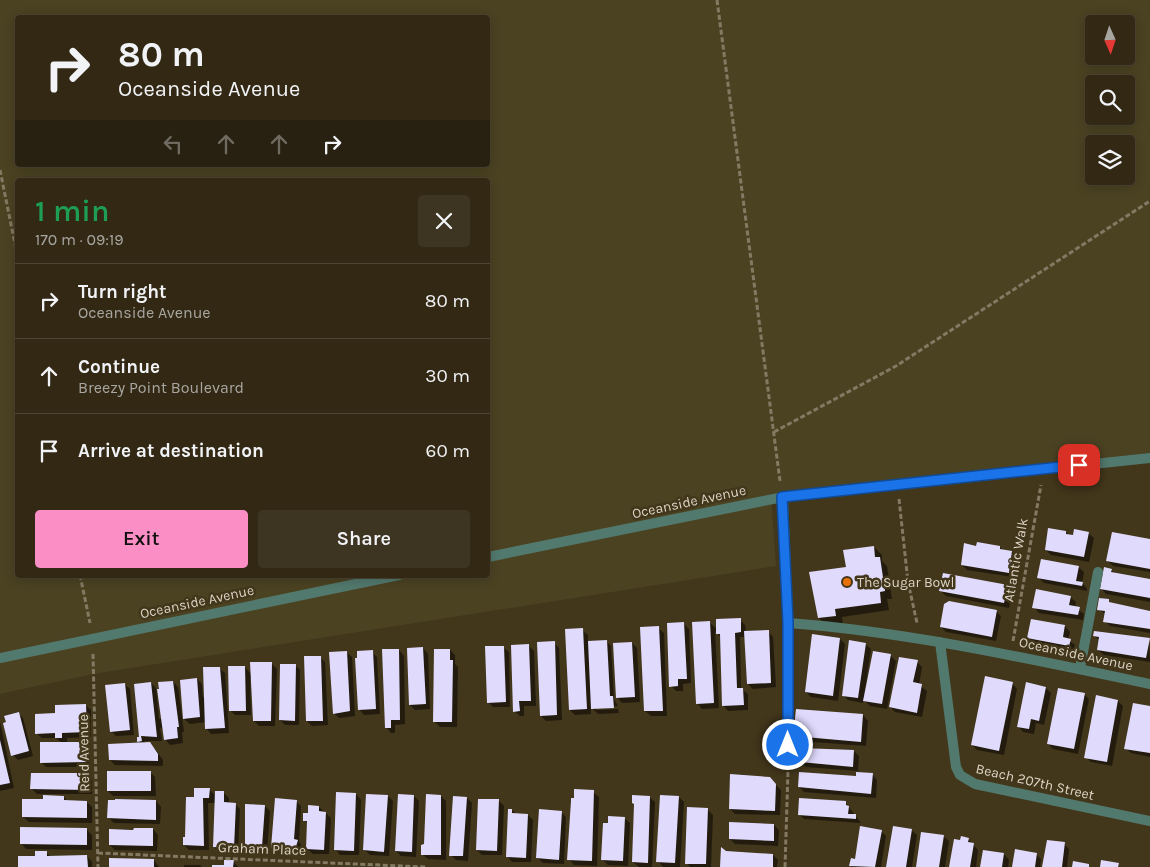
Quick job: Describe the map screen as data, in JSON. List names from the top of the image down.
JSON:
{
  "streets": {
    "street": ["Oceanside Avenue", "Beach 207th Street"],
    "path": ["Atlantic Walk", "Reid Avenue", "Graham Place"]
  },
  "crossings": [
    ["Oceanside Avenue", "Atlantic Walk"],
    ["Oceanside Avenue", "Reid Avenue"],
    ["Oceanside Avenue", "Beach 207th Street"],
    ["Reid Avenue", "Graham Place"]
  ],
  "places": ["The Sugar Bowl"],
  "north": "bottom",
  "page": {
    "turn": ["80 m", "Oceanside Avenue"],
    "heading": ["1 min", "170 m · 09:19"],
    "list": [
      {
        "name": "Turn right",
        "note": "Oceanside Avenue",
        "value": "80 m"
      },
      {
        "name": "Continue",
        "note": "Breezy Point Boulevard",
        "value": "30 m"
      },
      {
        "name": "Arrive at destination",
        "value": "60 m"
      }
    ],
    "buttons": ["Exit", "Share"]
  }
}
